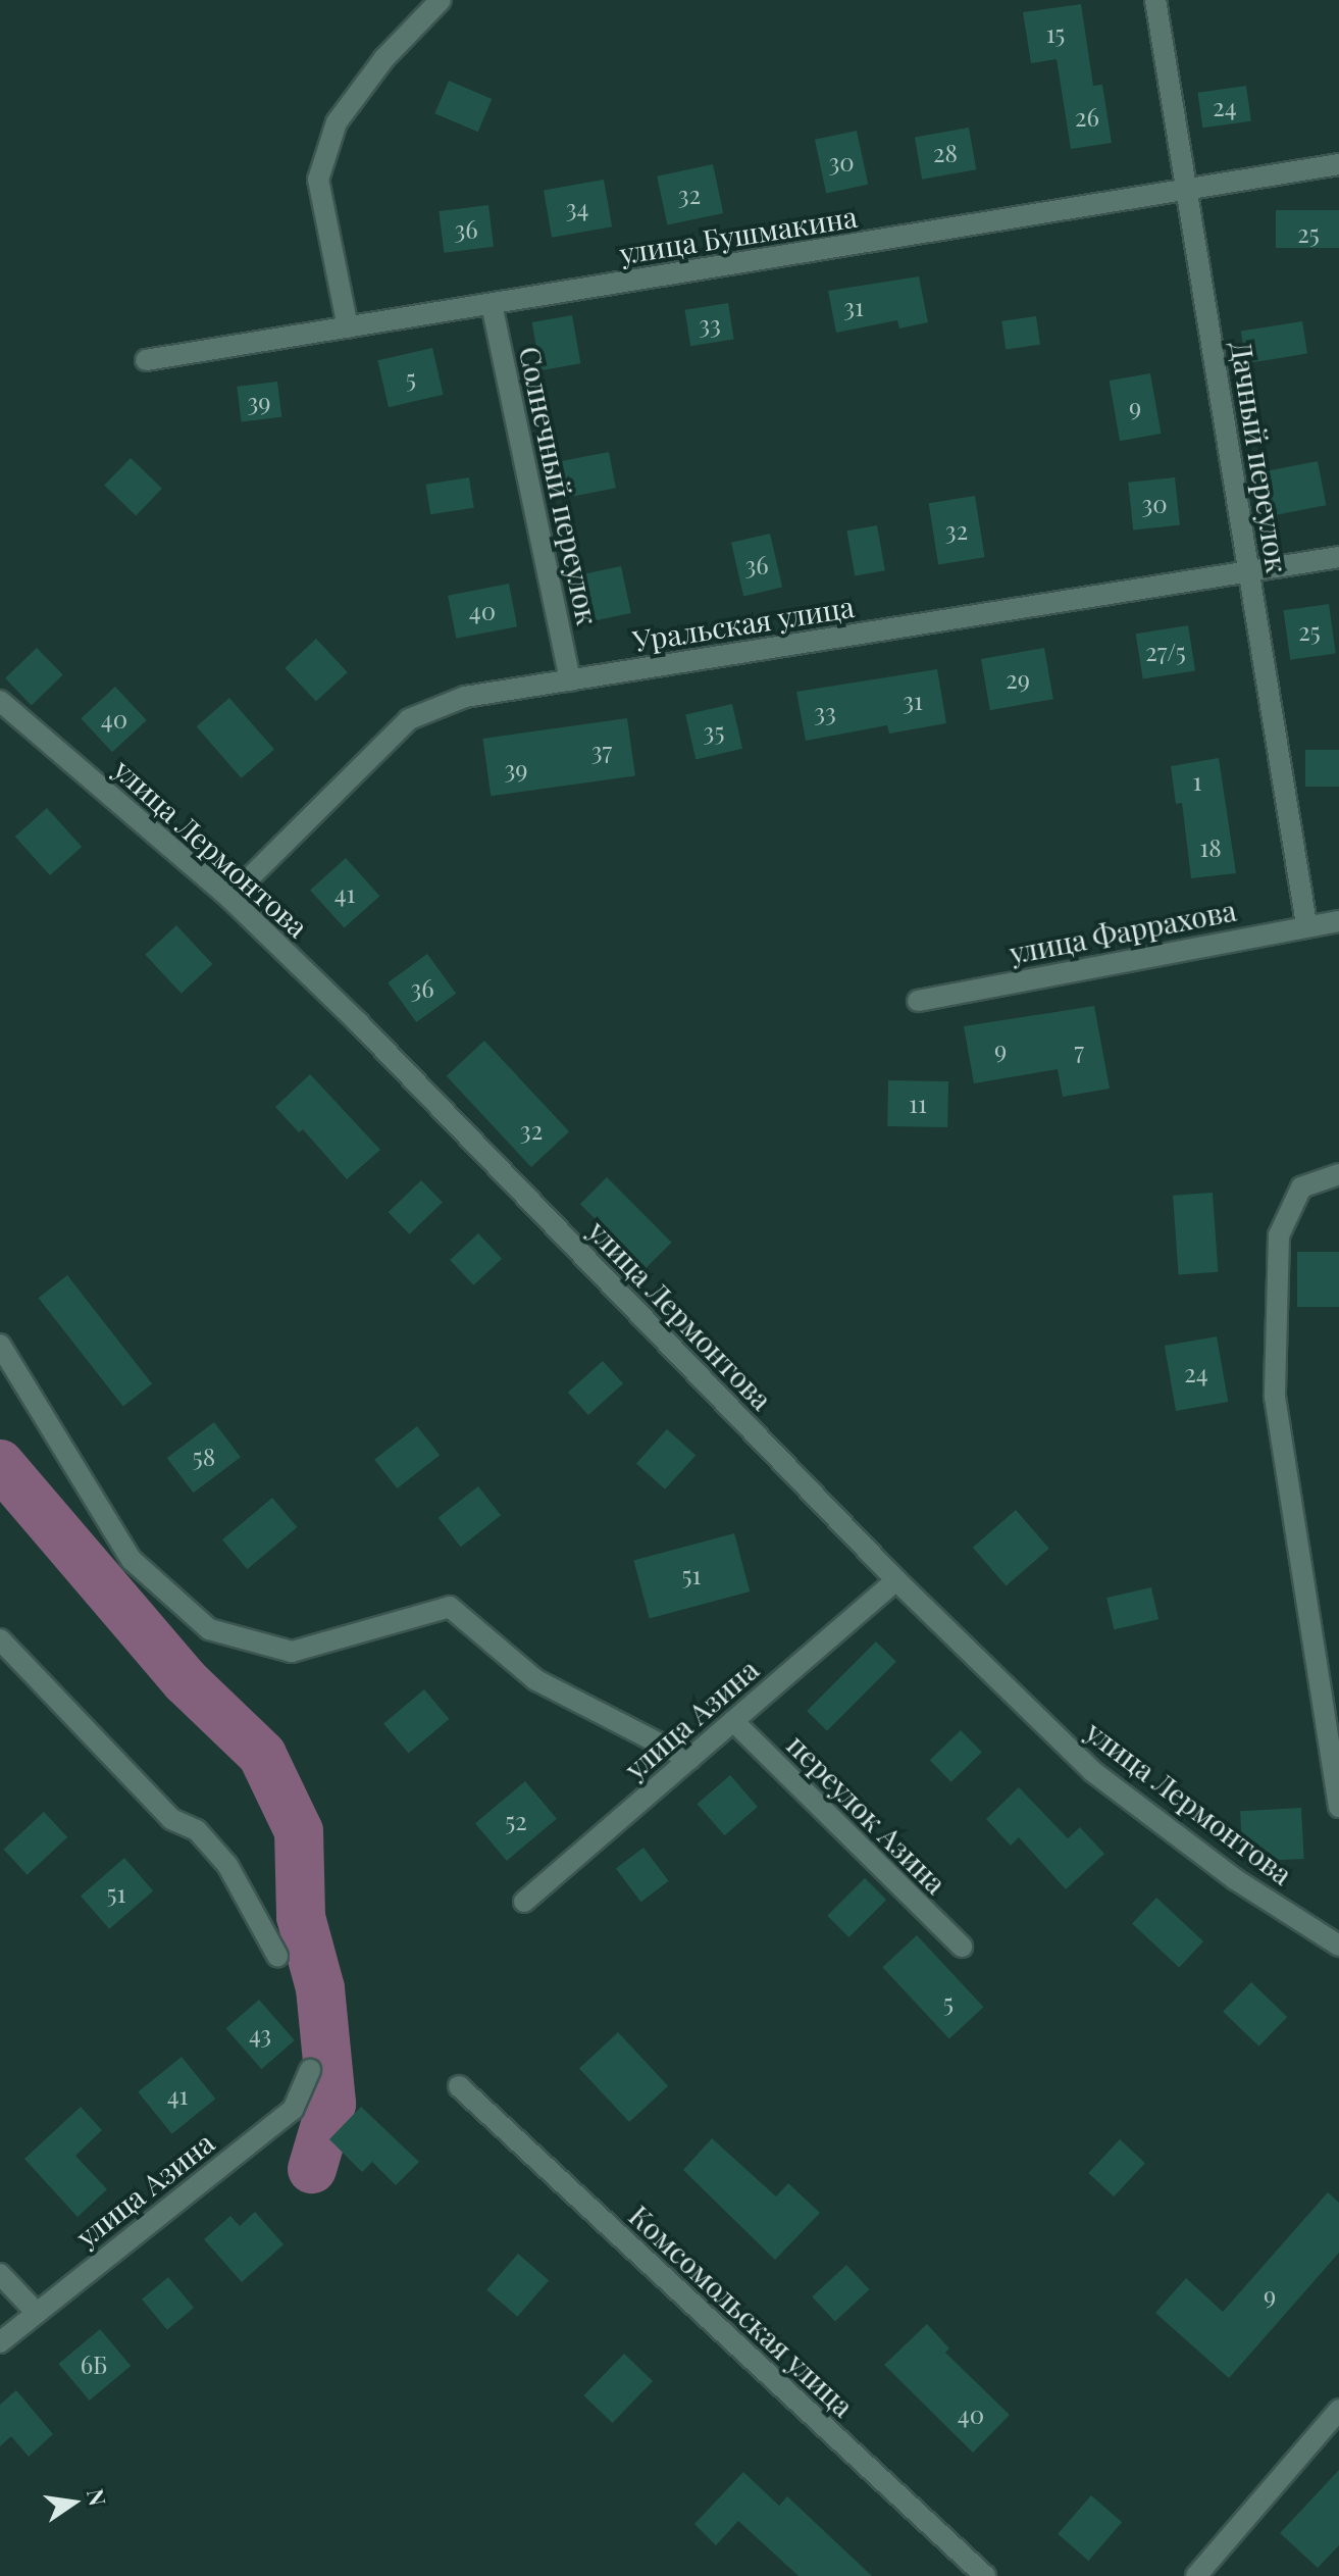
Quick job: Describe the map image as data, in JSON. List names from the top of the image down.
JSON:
{
  "streets": {
    "street": [
      "улица Бушмакина",
      "Дачный переулок",
      "Солнечный переулок",
      "Уральская улица",
      "улица Лермонтова",
      "улица Фаррахова",
      "улица Азина",
      "переулок Азина",
      "Комсомольская улица"
    ]
  },
  "crossings": [
    ["улица Бушмакина", "Дачный переулок"],
    ["улица Бушмакина", "Солнечный переулок"],
    ["Дачный переулок", "Уральская улица"],
    ["Дачный переулок", "улица Фаррахова"],
    ["Солнечный переулок", "Уральская улица"],
    ["Уральская улица", "улица Лермонтова"],
    ["улица Лермонтова", "улица Азина"],
    ["улица Азина", "переулок Азина"]
  ],
  "house_numbers": [
    "15",
    "24",
    "26",
    "28",
    "30",
    "32",
    "34",
    "36",
    "25",
    "31",
    "33",
    "5",
    "39",
    "9",
    "30",
    "32",
    "36",
    "40",
    "25",
    "27/5",
    "29",
    "31",
    "33",
    "40",
    "35",
    "37",
    "39",
    "1",
    "18",
    "41",
    "36",
    "9",
    "7",
    "11",
    "32",
    "24",
    "58",
    "51",
    "52",
    "51",
    "5",
    "43",
    "41",
    "9",
    "6Б",
    "40"
  ],
  "north": "right"
}
